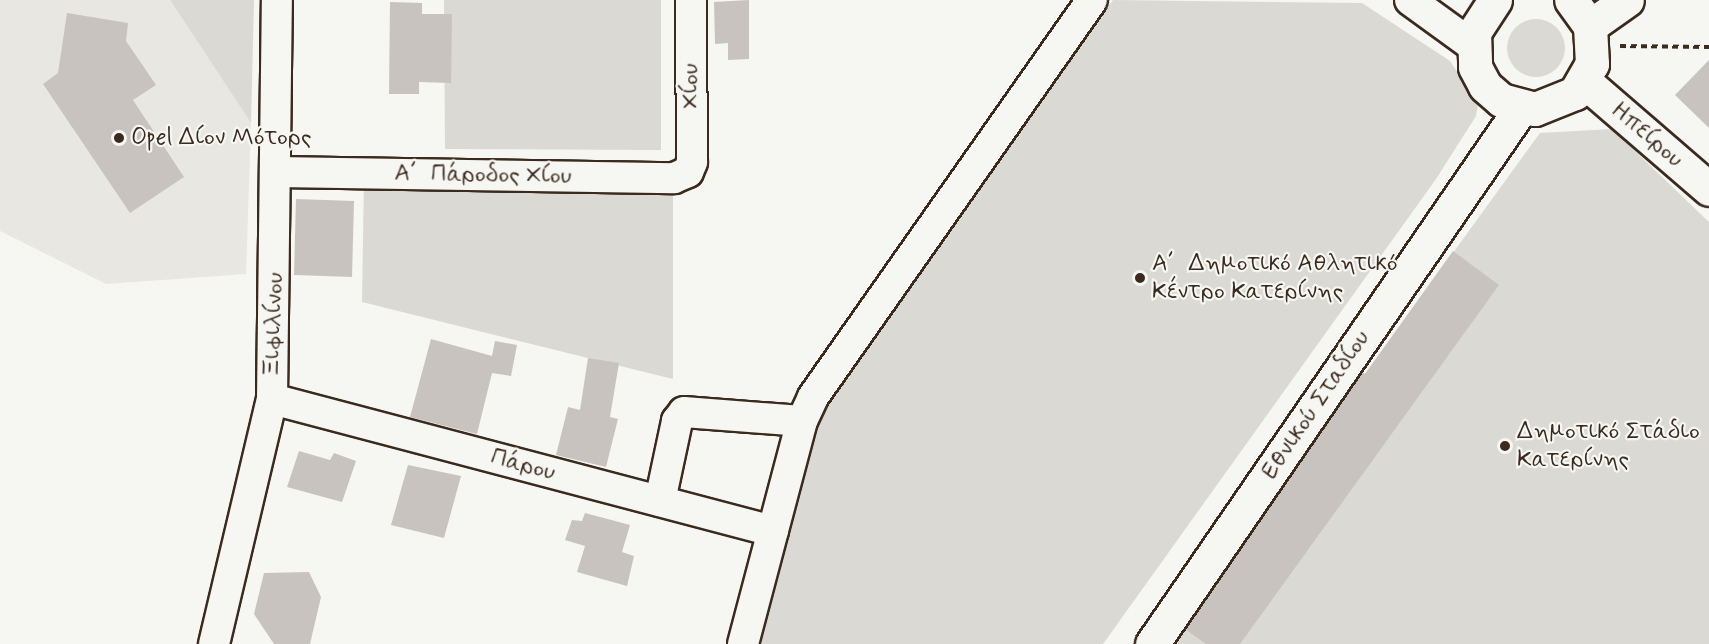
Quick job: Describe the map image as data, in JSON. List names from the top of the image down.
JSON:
{
  "streets": {
    "street": [
      "Χίου",
      "Ηπείρου",
      "Α΄ Πάροδος Χίου",
      "Ξιφιλίνου",
      "Εθνικού Σταδίου",
      "Πάρου"
    ]
  },
  "crossings": [
    ["Χίου", "Α΄ Πάροδος Χίου"],
    ["Α΄ Πάροδος Χίου", "Ξιφιλίνου"],
    ["Ξιφιλίνου", "Πάρου"]
  ],
  "places": ["Opel Δίον Μότορς", "Α΄ Δημοτικό Αθλητικό Κέντρο Κατερίνης", "Δημοτικό Στάδιο Κατερίνης"]
}
